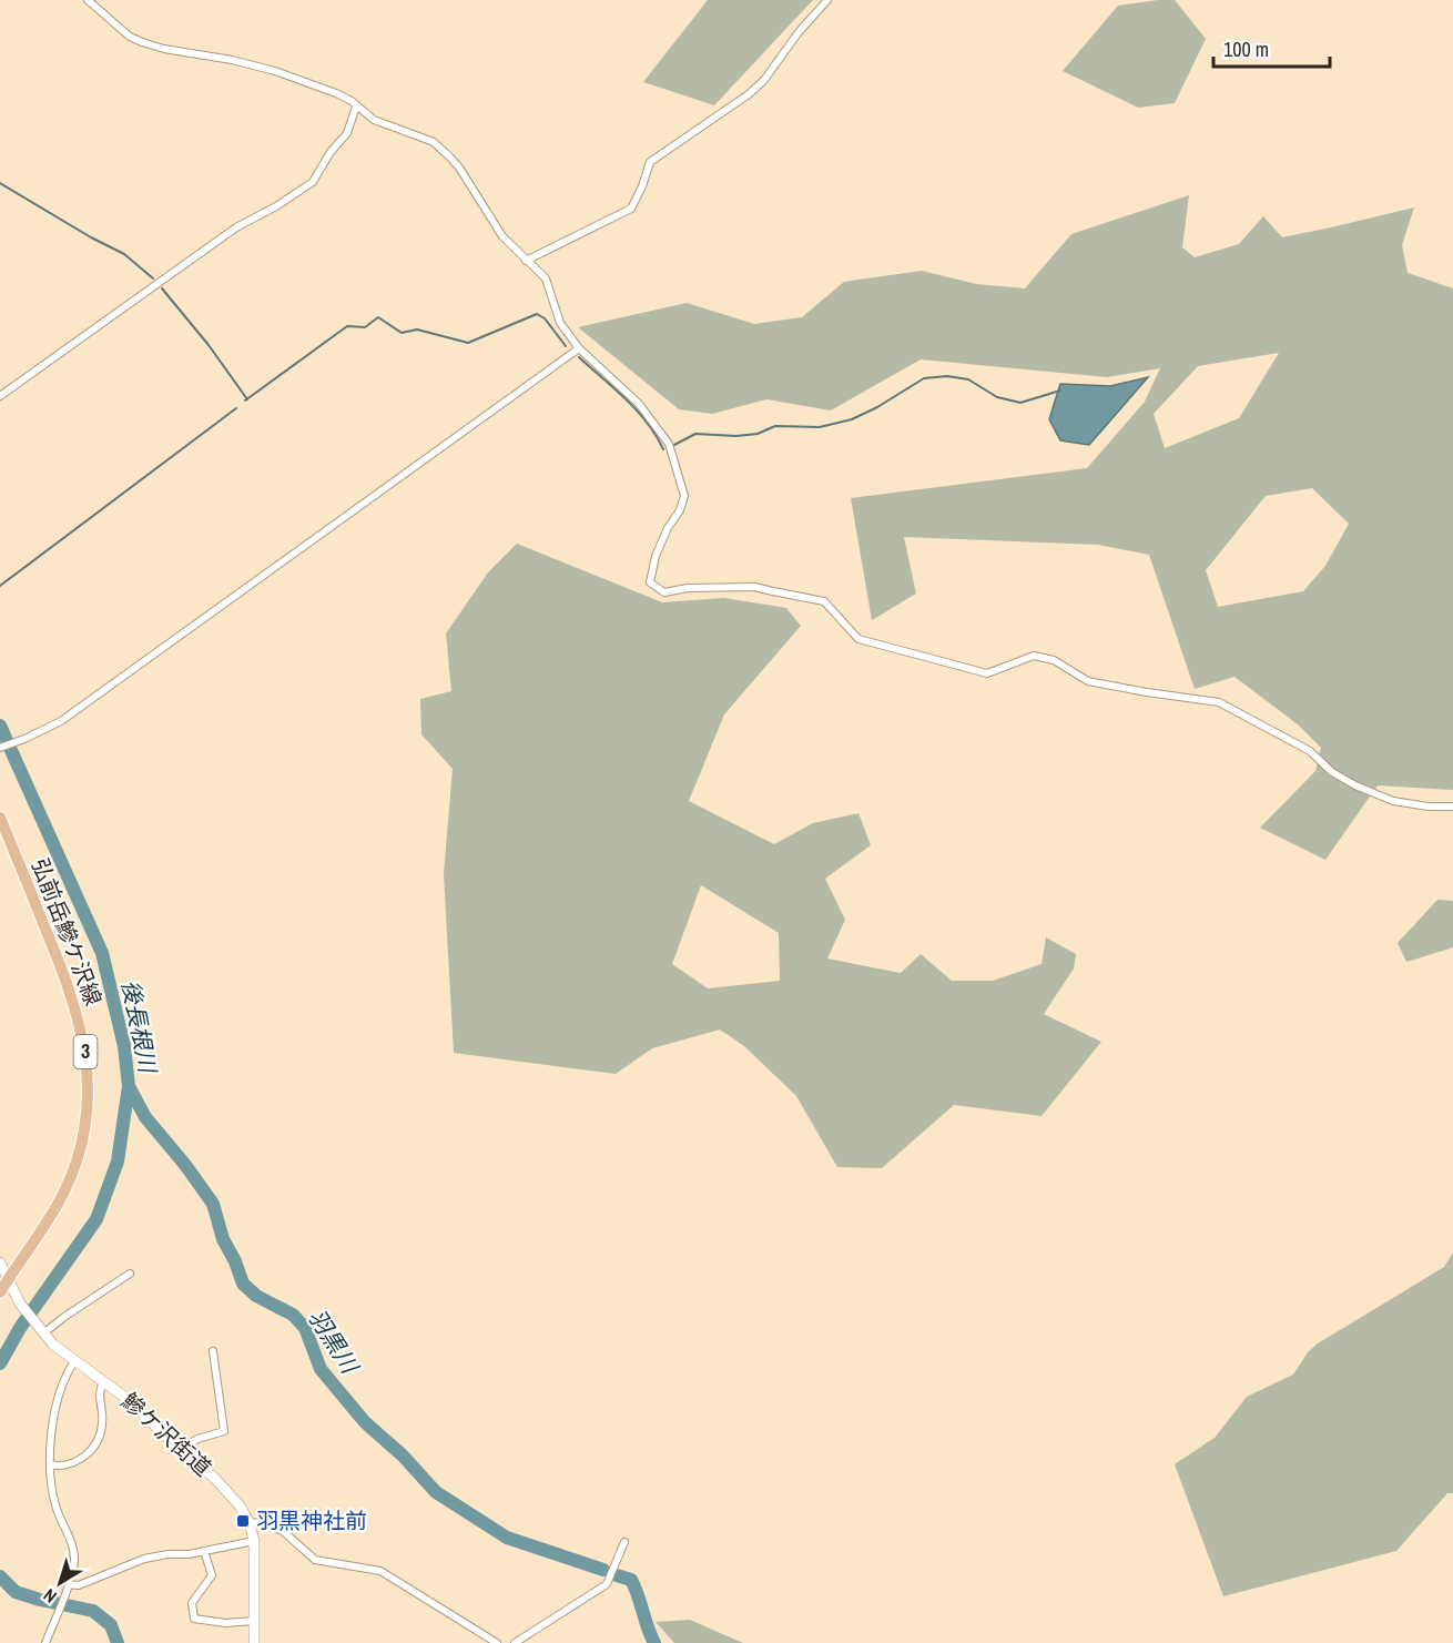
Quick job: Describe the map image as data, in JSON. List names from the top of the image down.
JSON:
{
  "streets": {
    "main road": ["弘前岳鰺ケ沢線", "3"],
    "street": ["鰺ケ沢街道"]
  },
  "crossings": [
    ["弘前岳鰺ケ沢線", "3"],
    ["弘前岳鰺ケ沢線", "鰺ケ沢街道"],
    ["3", "鰺ケ沢街道"]
  ],
  "water": ["後長根川", "羽黒川"],
  "places": {
    "transit": ["羽黒神社前"]
  },
  "scale_bar": "100 m",
  "north": "bottom left"
}
